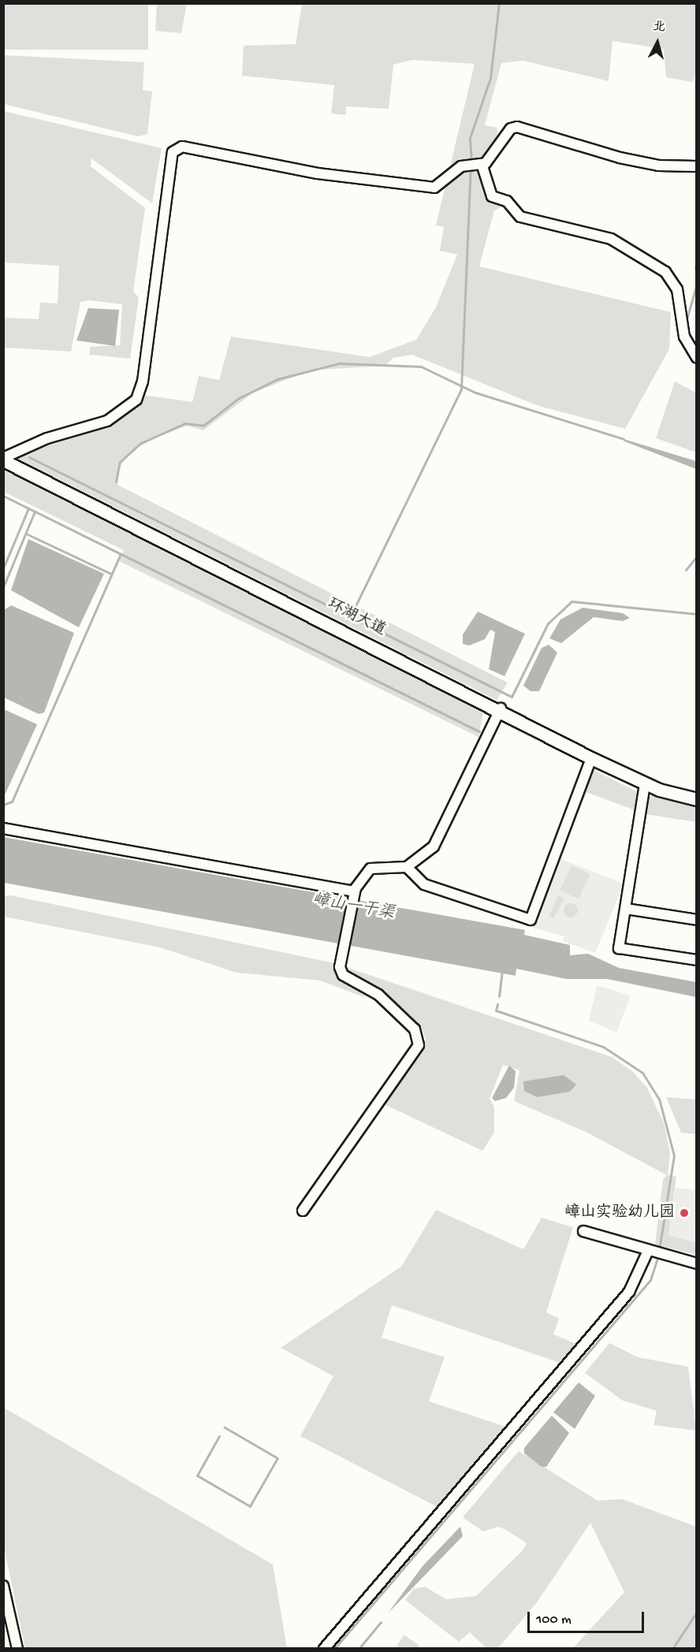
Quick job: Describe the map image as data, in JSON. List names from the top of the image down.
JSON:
{
  "streets": {
    "main road": ["环湖大道"]
  },
  "water": ["嶂山一干渠"],
  "places": ["嶂山实验幼儿园"],
  "scale_bar": "100 m",
  "north": "top"
}
